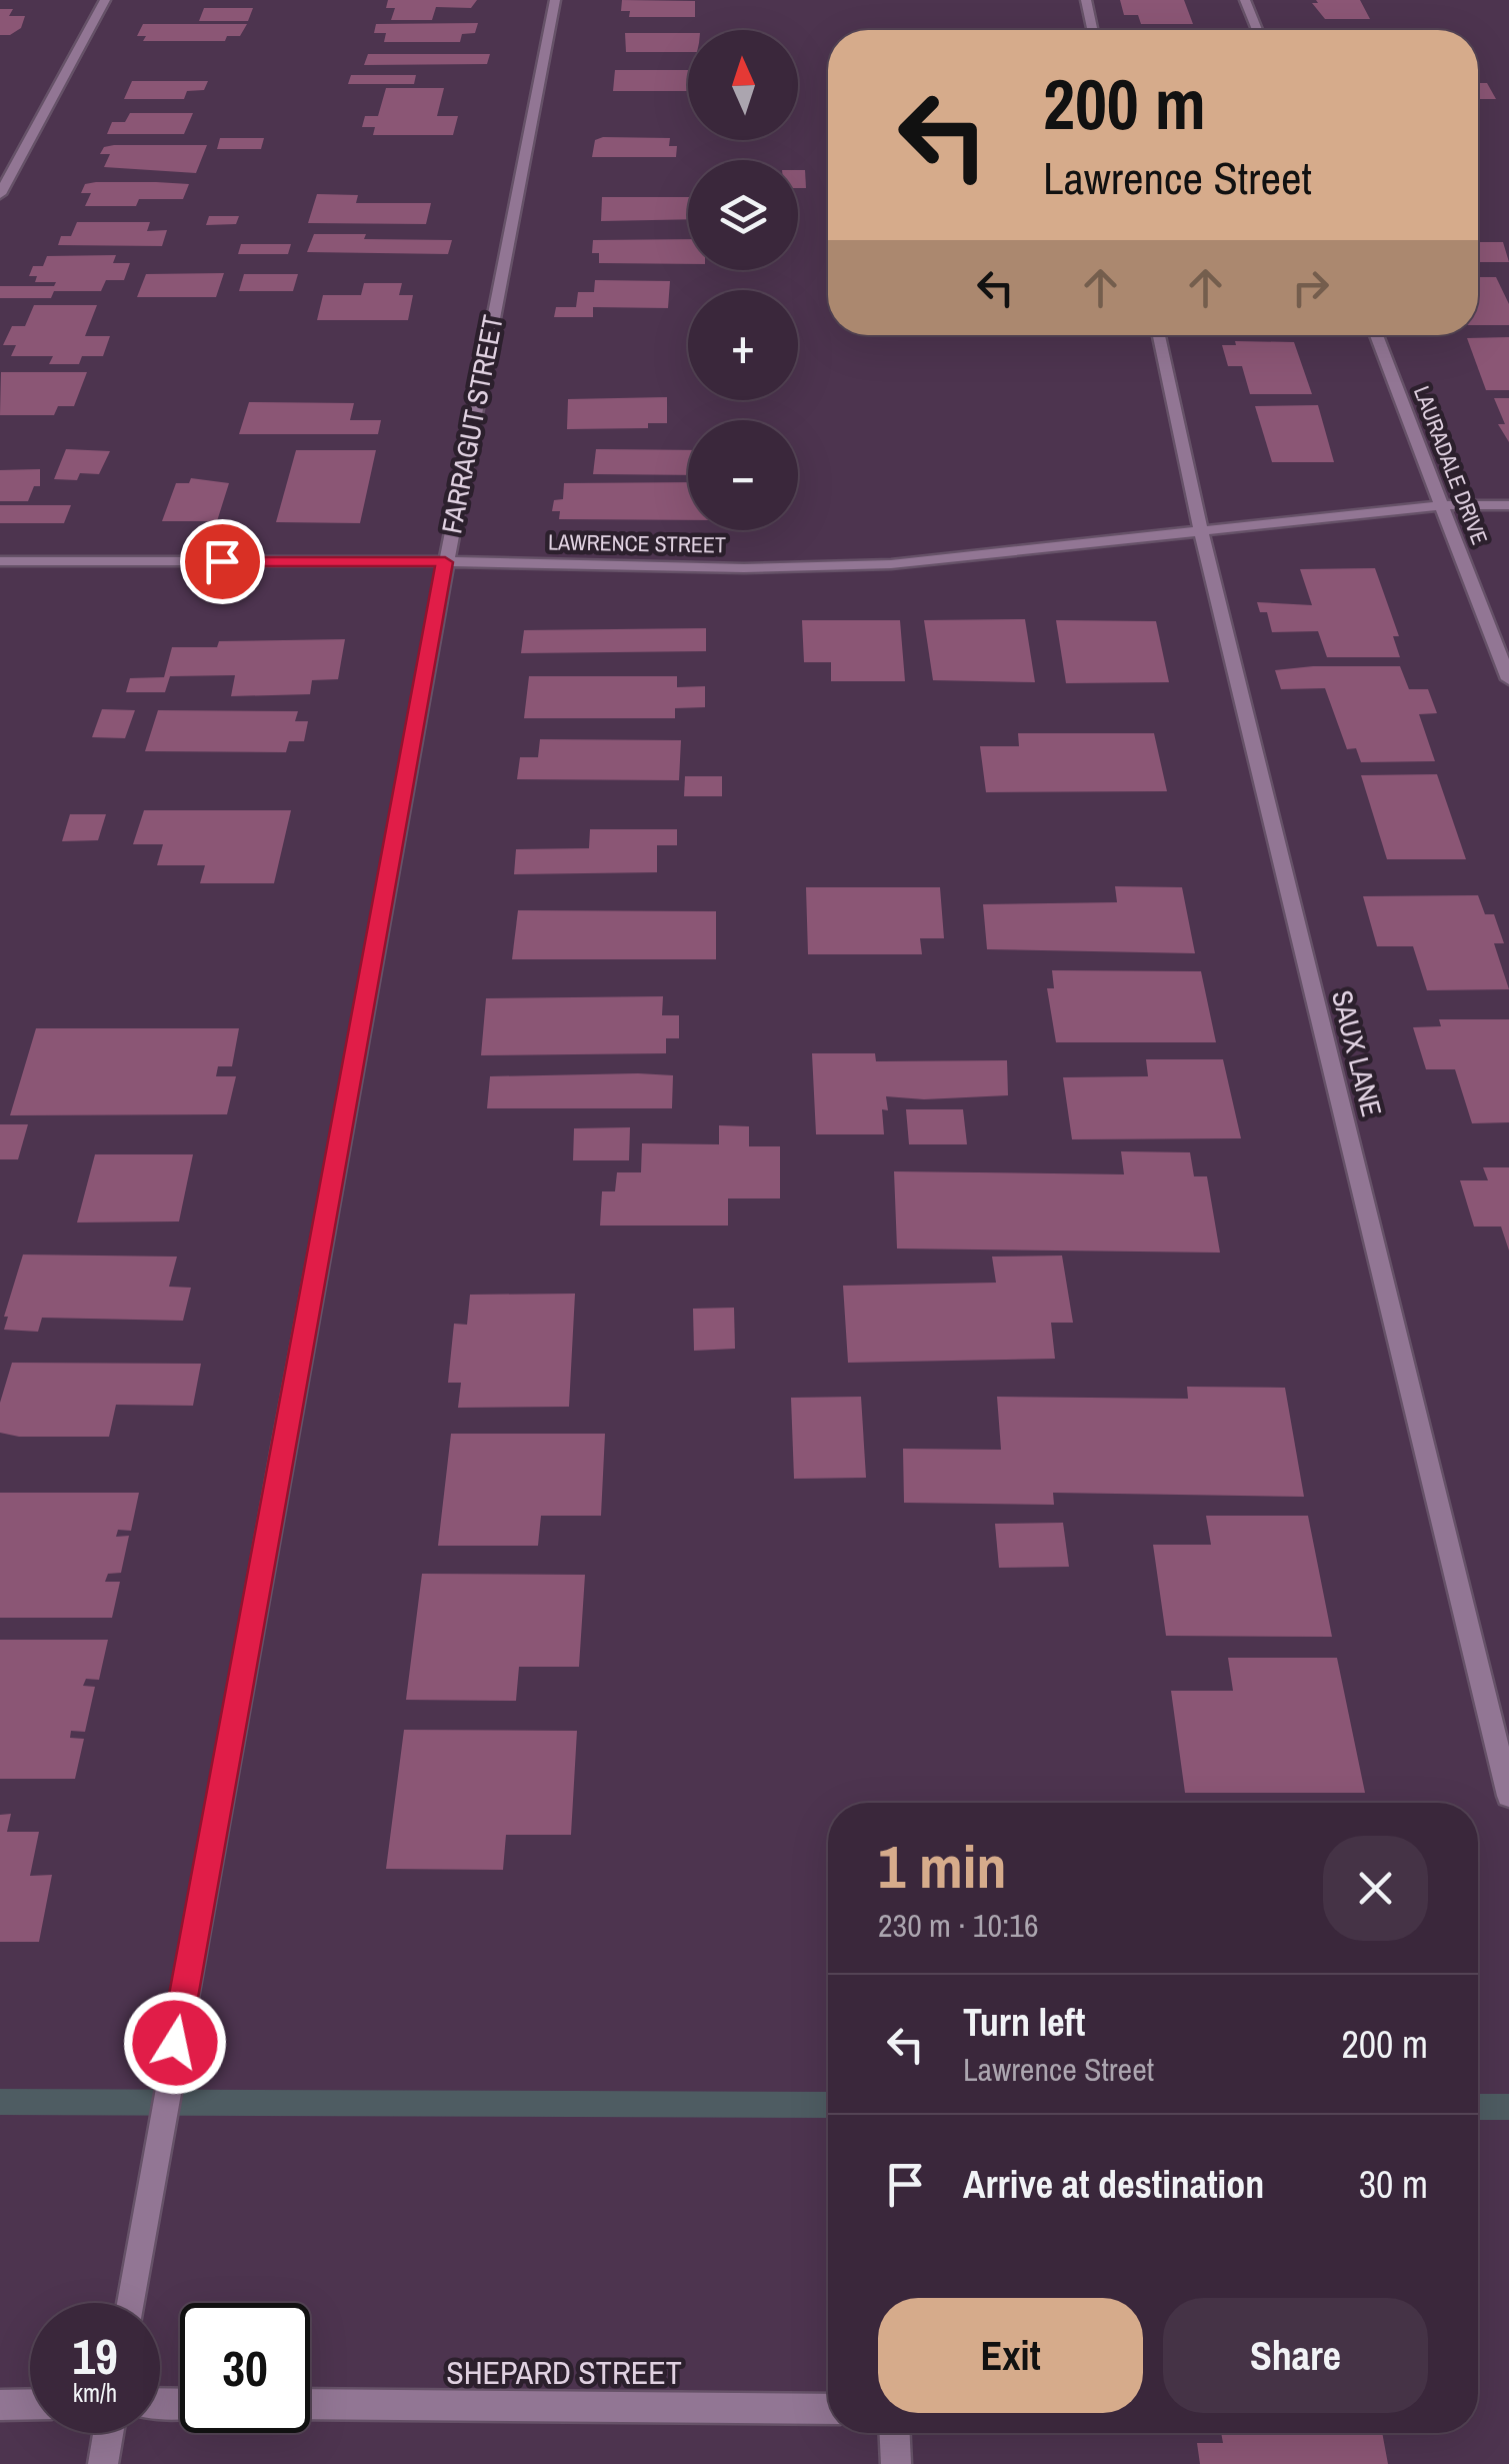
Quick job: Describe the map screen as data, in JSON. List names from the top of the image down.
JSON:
{
  "streets": {
    "street": [
      "FARRAGUT STREET",
      "LAURADALE DRIVE",
      "LAWRENCE STREET",
      "SAUX LANE",
      "SHEPARD STREET"
    ]
  },
  "crossings": [
    ["FARRAGUT STREET", "LAWRENCE STREET"],
    ["LAURADALE DRIVE", "LAWRENCE STREET"],
    ["LAWRENCE STREET", "SAUX LANE"]
  ],
  "north": "top",
  "page": {
    "map_buttons": ["+", "−"],
    "turn": ["200 m", "Lawrence Street"],
    "heading": ["1 min", "230 m · 10:16"],
    "list": [
      {
        "name": "Turn left",
        "note": "Lawrence Street",
        "value": "200 m"
      },
      {
        "name": "Arrive at destination",
        "value": "30 m"
      }
    ],
    "buttons": ["Exit", "Share"],
    "speed": "19 km/h",
    "limit": "30"
  }
}
